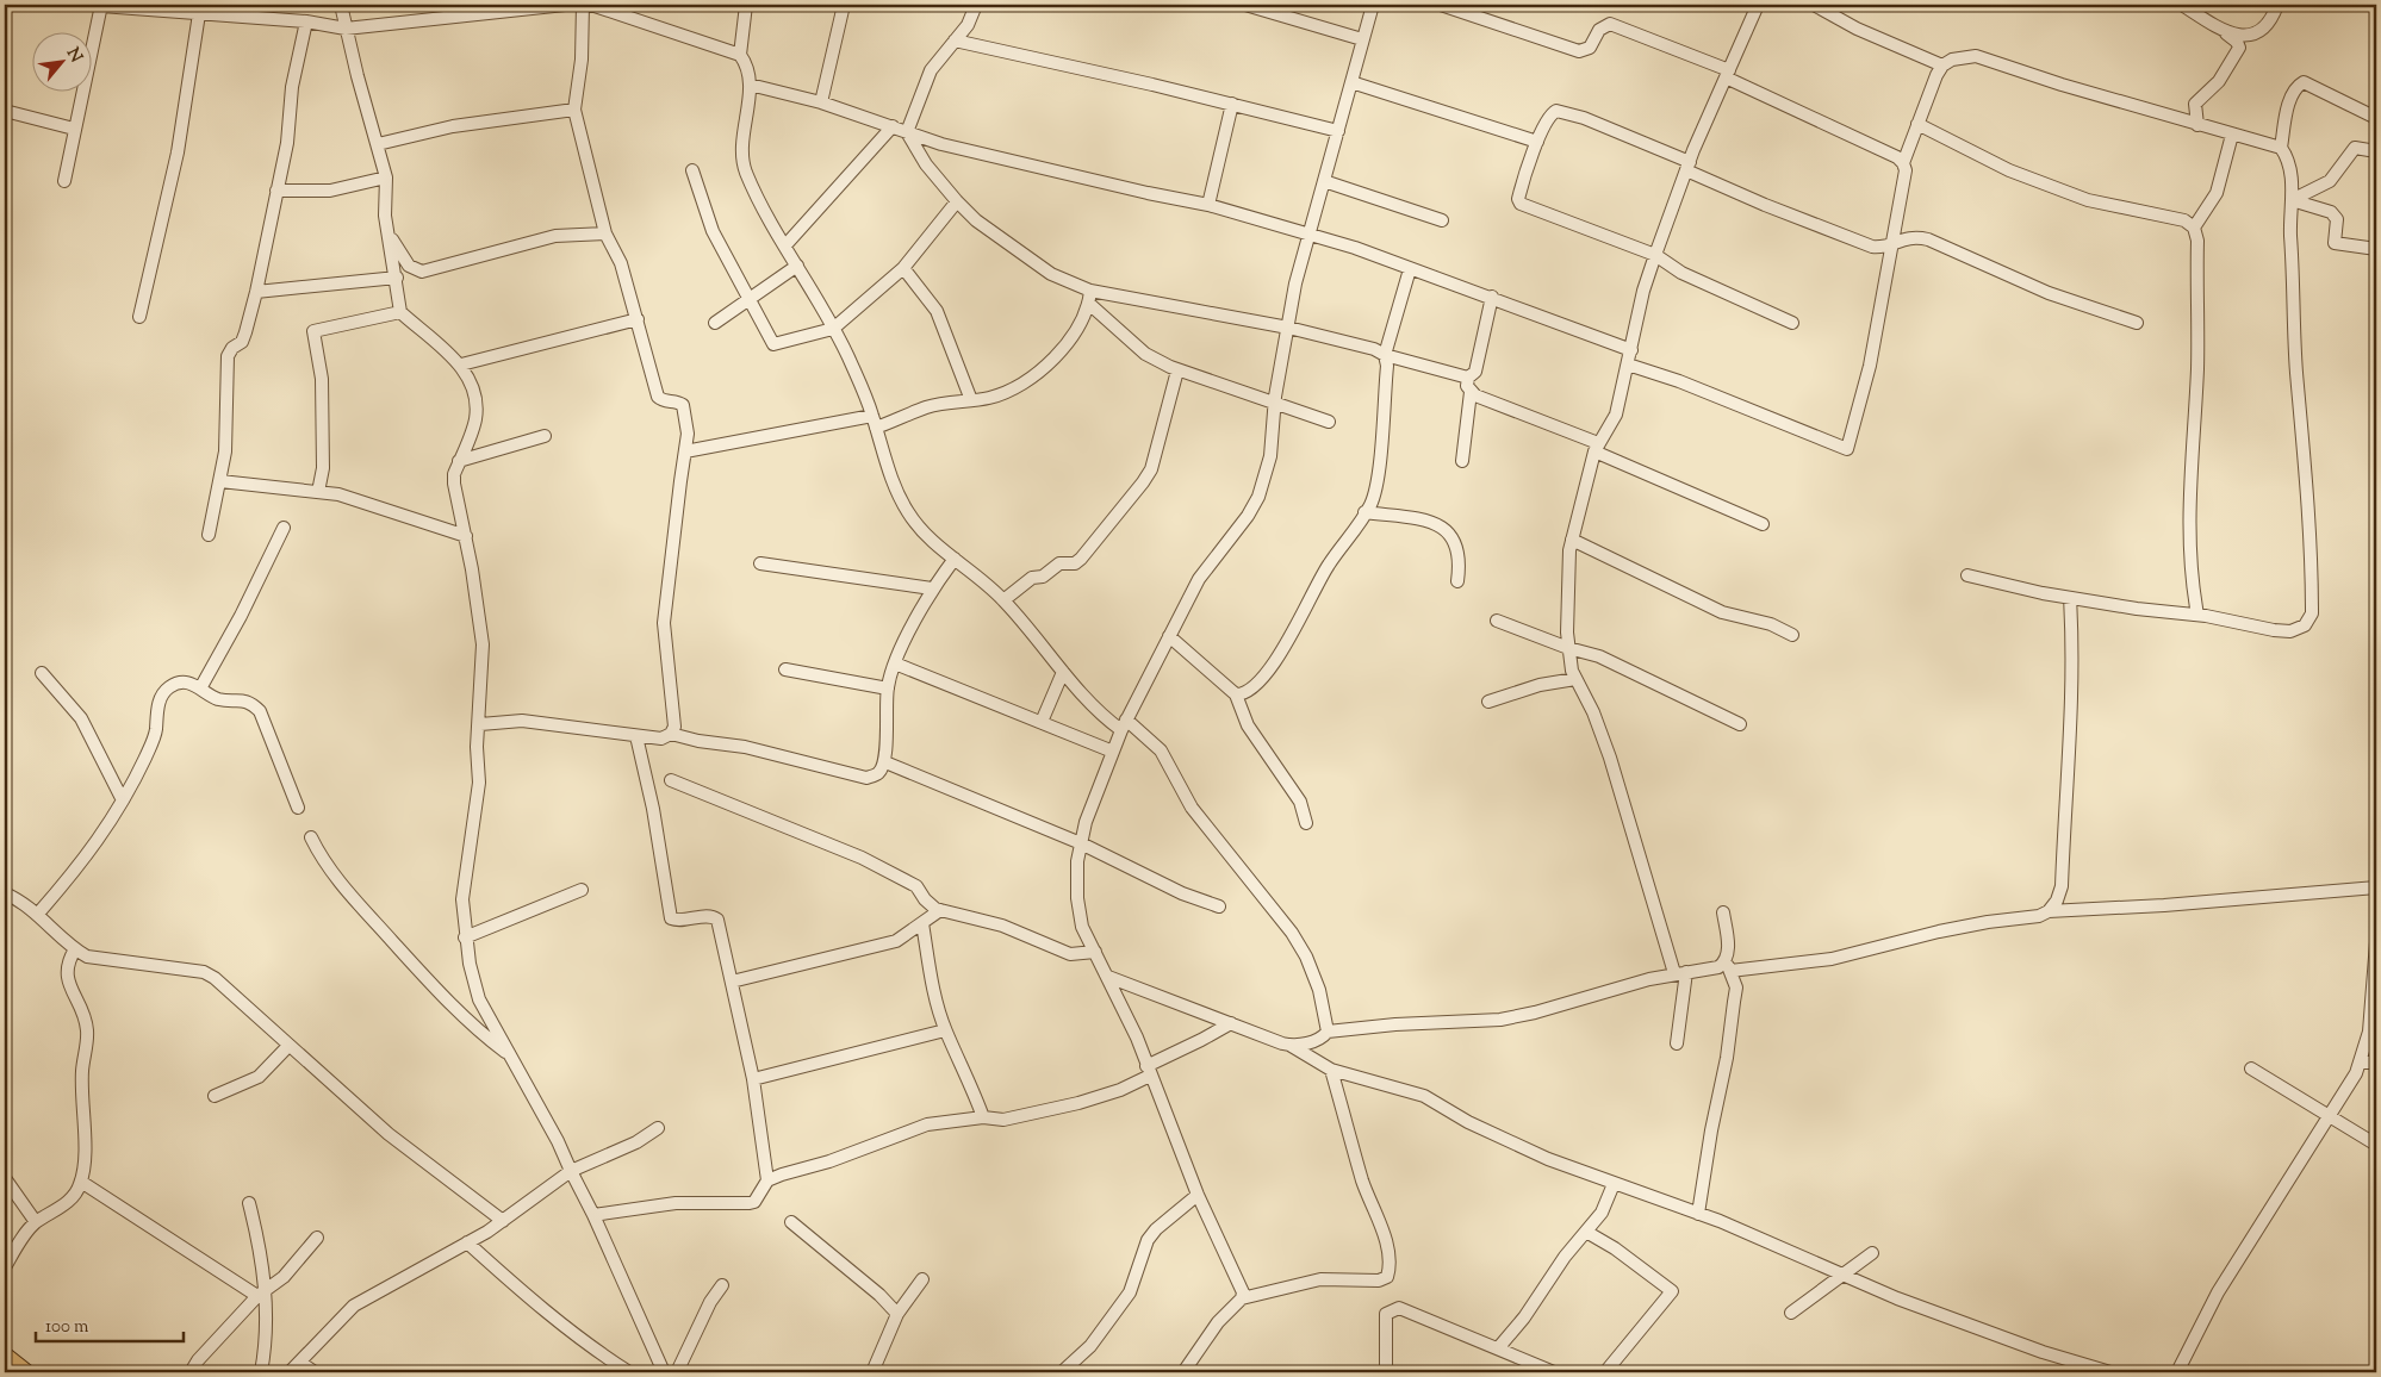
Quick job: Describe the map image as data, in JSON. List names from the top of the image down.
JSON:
{
  "scale_bar": "100 m",
  "north": "top right"
}
